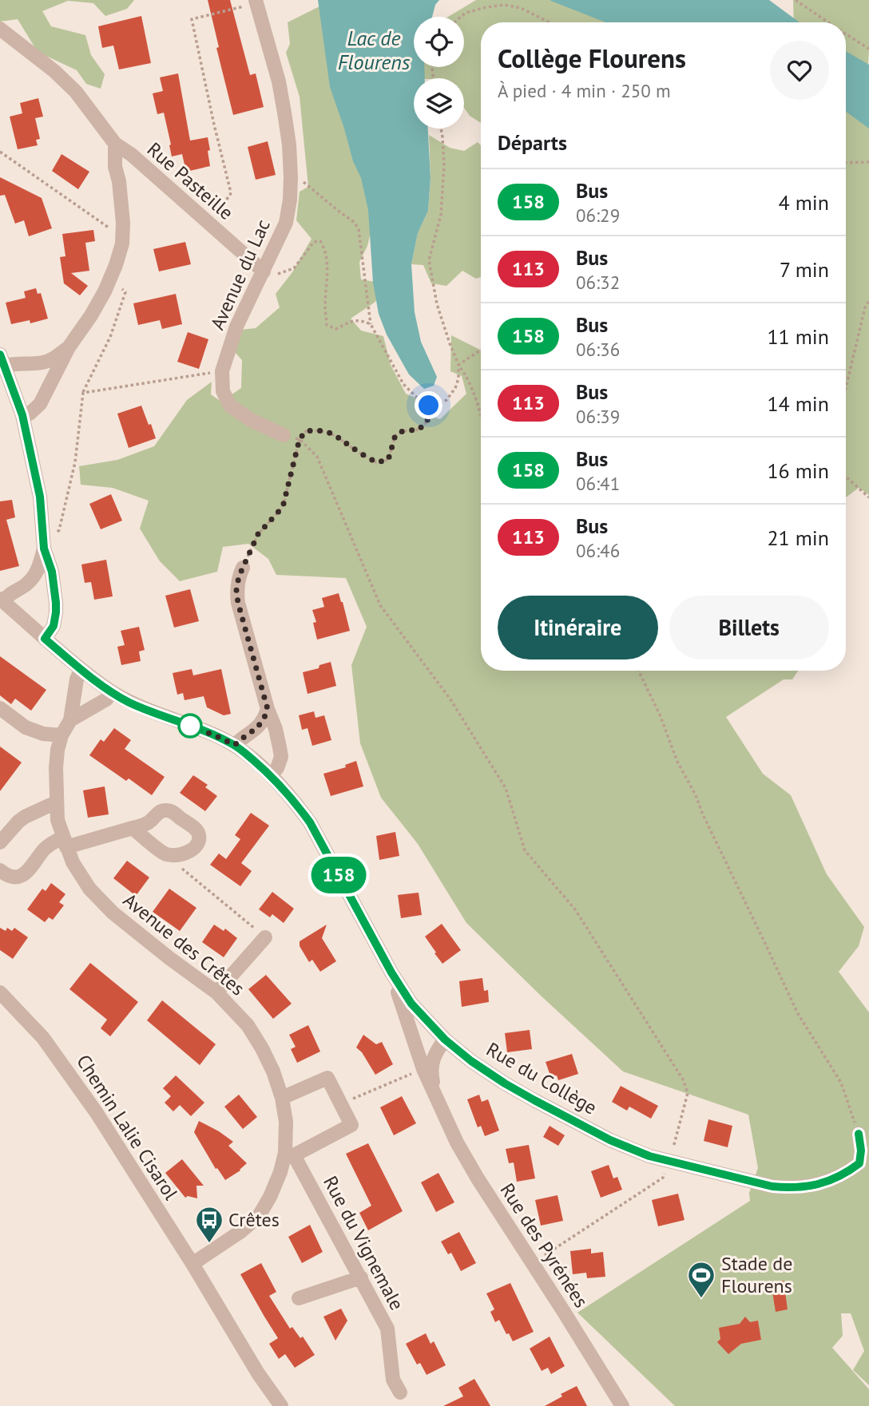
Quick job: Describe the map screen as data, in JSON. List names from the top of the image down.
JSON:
{
  "streets": {
    "street": [
      "Rue Pasteille",
      "Avenue du Lac",
      "Avenue des Crêtes",
      "Rue du Collège",
      "Chemin Lalie Cisarol",
      "Rue du Vignemale",
      "Rue des Pyrénées"
    ]
  },
  "crossings": [
    ["Rue Pasteille", "Avenue du Lac"],
    ["Avenue des Crêtes", "Rue du Collège"],
    ["Avenue des Crêtes", "Chemin Lalie Cisarol"],
    ["Avenue des Crêtes", "Rue du Vignemale"],
    ["Rue du Collège", "Rue des Pyrénées"]
  ],
  "water": ["Lac de Flourens"],
  "places": {
    "bus stop": ["Crêtes"],
    "sports": ["Stade de Flourens"]
  },
  "lines": ["bus line 158"],
  "page": {
    "on_map": "158",
    "heading": [
      ["Collège Flourens", "À pied · 4 min · 250 m"],
      "Départs"
    ],
    "list": [
      {
        "mark": "158",
        "name": "Bus",
        "note": "06:29",
        "value": "4 min"
      },
      {
        "mark": "113",
        "name": "Bus",
        "note": "06:32",
        "value": "7 min"
      },
      {
        "mark": "158",
        "name": "Bus",
        "note": "06:36",
        "value": "11 min"
      },
      {
        "mark": "113",
        "name": "Bus",
        "note": "06:39",
        "value": "14 min"
      },
      {
        "mark": "158",
        "name": "Bus",
        "note": "06:41",
        "value": "16 min"
      },
      {
        "mark": "113",
        "name": "Bus",
        "note": "06:46",
        "value": "21 min"
      }
    ],
    "buttons": ["Itinéraire", "Billets"]
  }
}
